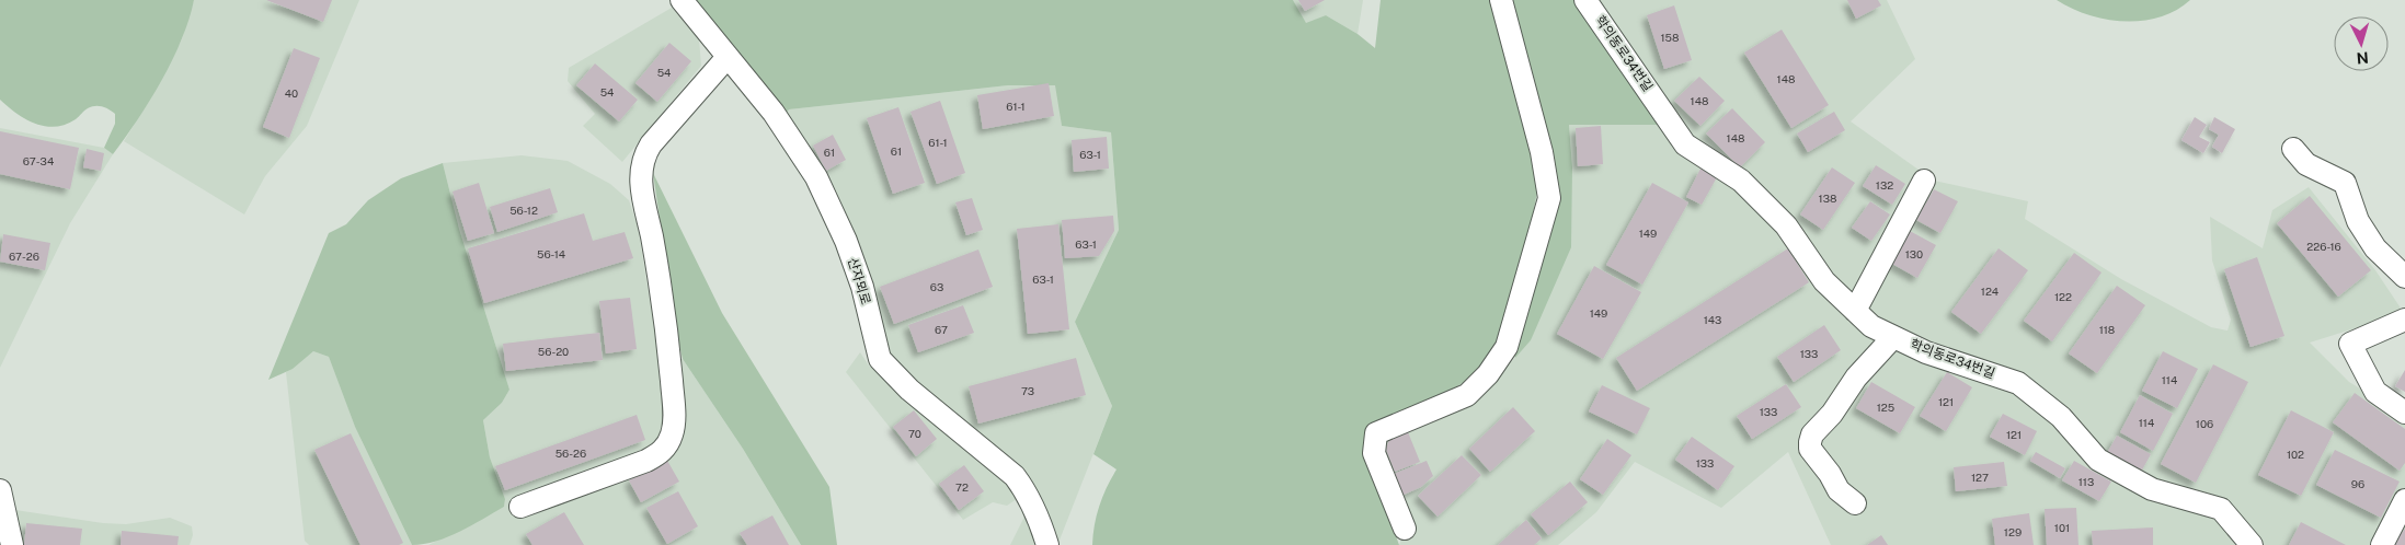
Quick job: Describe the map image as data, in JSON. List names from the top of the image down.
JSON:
{
  "streets": {
    "street": ["학의동로34번길", "산자뫼로"]
  },
  "house_numbers": [
    "158",
    "54",
    "148",
    "54",
    "40",
    "148",
    "61-1",
    "148",
    "61-1",
    "61",
    "61",
    "63-1",
    "67-34",
    "132",
    "138",
    "56-12",
    "149",
    "63-1",
    "226-16",
    "56-14",
    "130",
    "67-26",
    "63-1",
    "63",
    "124",
    "122",
    "149",
    "143",
    "67",
    "118",
    "56-20",
    "133",
    "114",
    "73",
    "121",
    "125",
    "133",
    "114",
    "106",
    "70",
    "121",
    "56-26",
    "102",
    "133",
    "127",
    "113",
    "96",
    "72",
    "101",
    "129"
  ],
  "north": "bottom"
}
